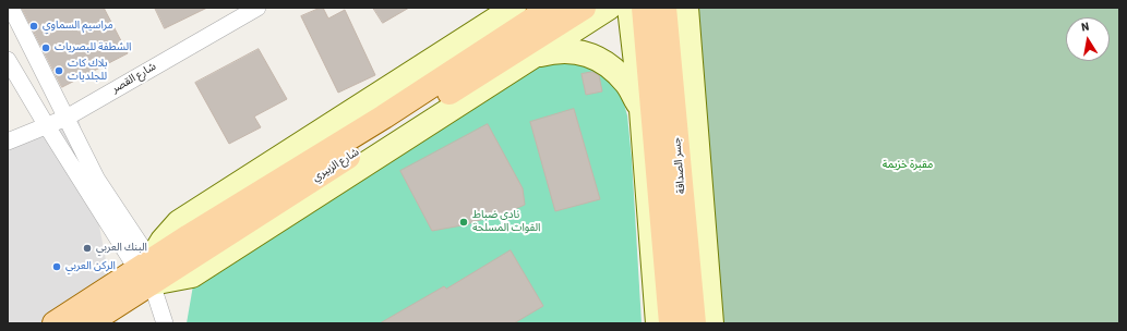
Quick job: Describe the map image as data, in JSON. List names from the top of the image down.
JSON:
{
  "streets": {
    "main road": ["شارع الزبيري", "جسر الصداقة"],
    "street": ["شارع القصر"]
  },
  "parks": ["مقبرة خزيمة"],
  "places": [
    "مراسيم السماوي",
    "الشطفة للبصريات",
    "بلاك كات للجلديات",
    "نادي ضباط القوات المسلحة",
    "البنك العربي",
    "الركن العربي"
  ],
  "north": "top"
}
